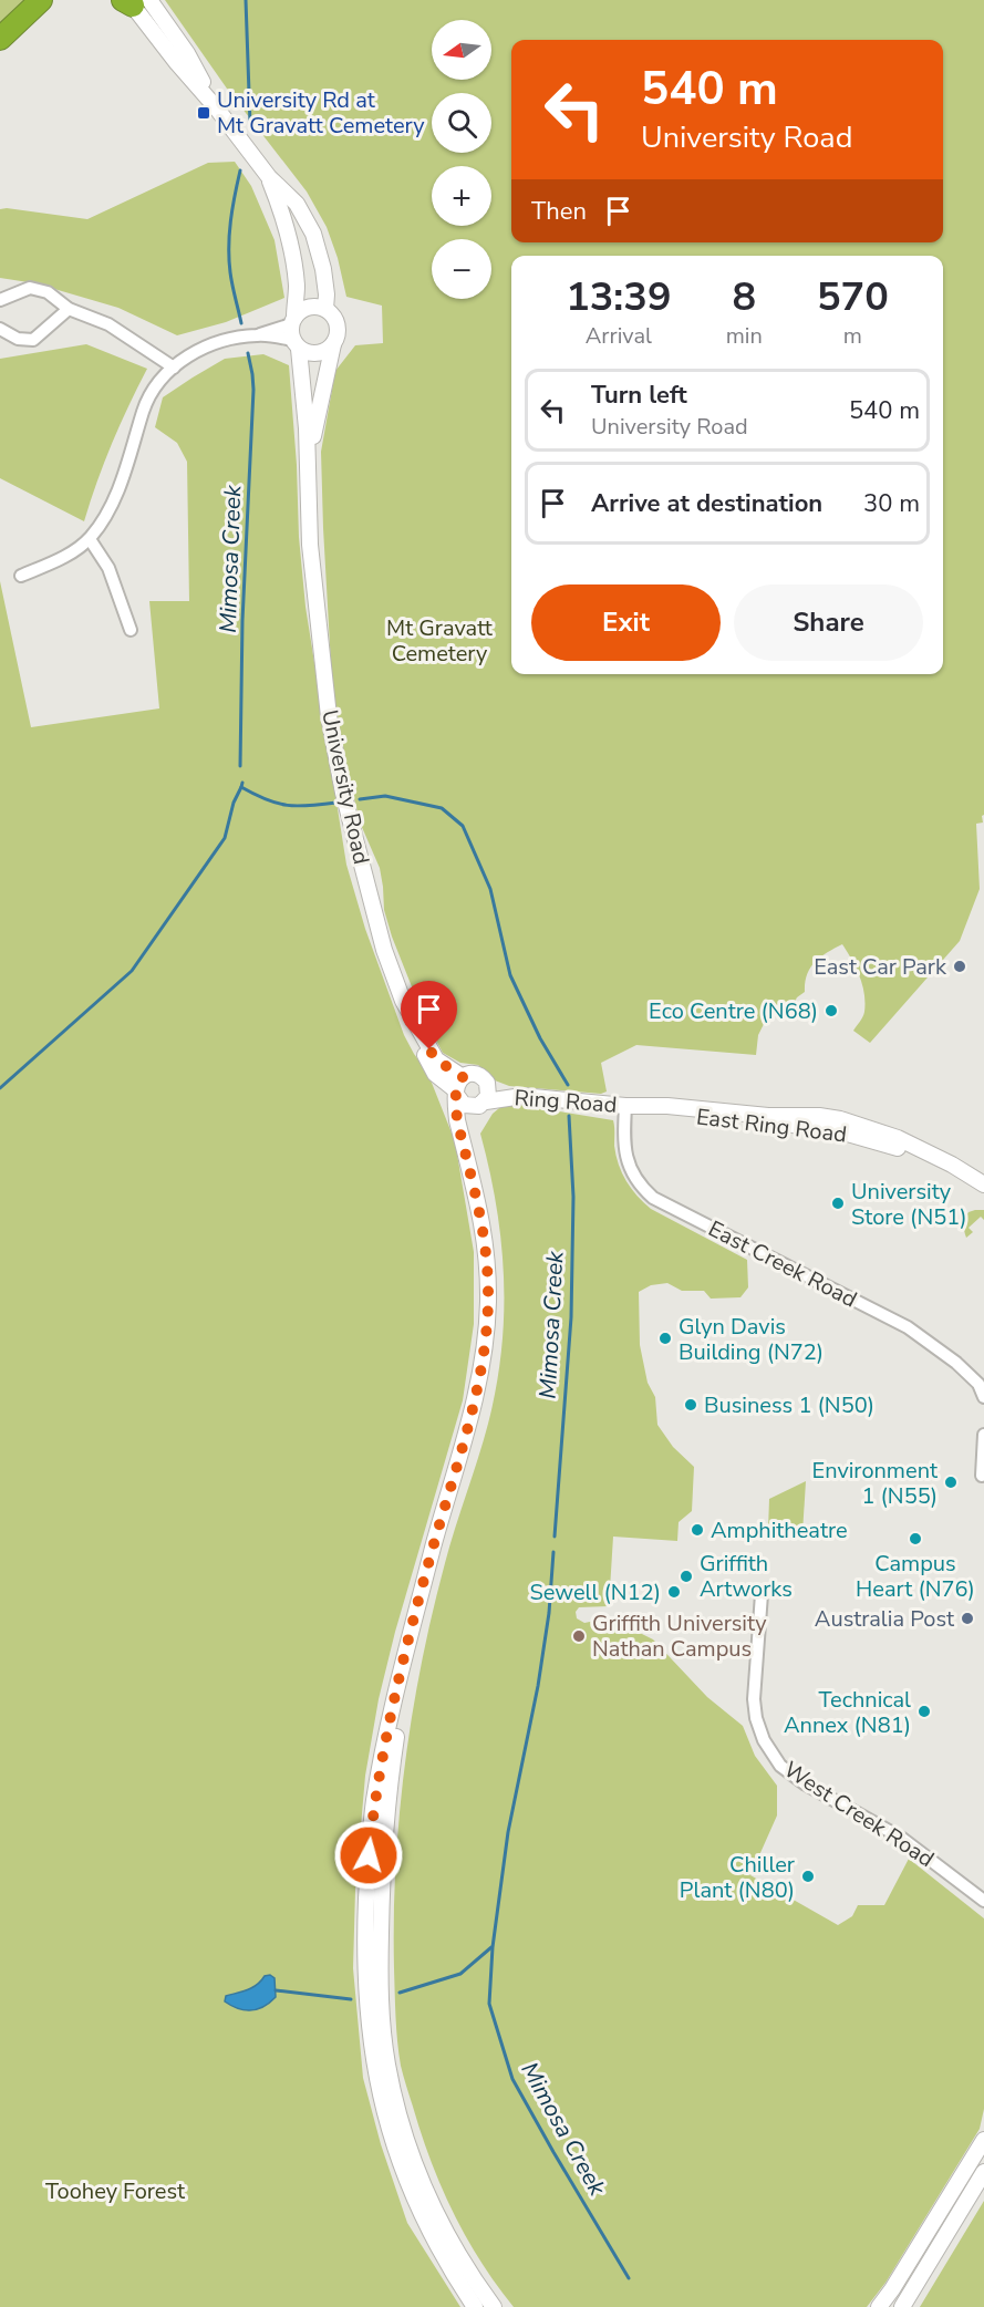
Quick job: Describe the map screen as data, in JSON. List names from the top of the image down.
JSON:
{
  "streets": {
    "street": [
      "University Road",
      "Ring Road",
      "East Ring Road",
      "East Creek Road",
      "West Creek Road"
    ]
  },
  "crossings": [
    ["University Road", "Ring Road"],
    ["Ring Road", "East Ring Road"],
    ["Ring Road", "East Creek Road"],
    ["East Ring Road", "East Creek Road"]
  ],
  "water": ["Mimosa Creek"],
  "parks": ["Mt Gravatt Cemetery", "Toohey Forest"],
  "places": {
    "transit": ["University Rd at Mt Gravatt Cemetery"],
    "other": [
      "East Car Park",
      "Eco Centre (N68)",
      "University Store (N51)",
      "Glyn Davis Building (N72)",
      "Business 1 (N50)",
      "Environment 1 (N55)",
      "Amphitheatre",
      "Campus Heart (N76)",
      "Griffith Artworks",
      "Sewell (N12)",
      "Australia Post",
      "Griffith University Nathan Campus",
      "Technical Annex (N81)",
      "Chiller Plant (N80)"
    ]
  },
  "north": "left",
  "page": {
    "map_buttons": ["+", "−"],
    "turn": ["540 m", "University Road"],
    "then": "Then",
    "eta": [
      "13:39",
      "Arrival",
      "8",
      "min",
      "570",
      "m"
    ],
    "list": [
      {
        "name": "Turn left",
        "note": "University Road",
        "value": "540 m"
      },
      {
        "name": "Arrive at destination",
        "value": "30 m"
      }
    ],
    "buttons": ["Exit", "Share"]
  }
}
